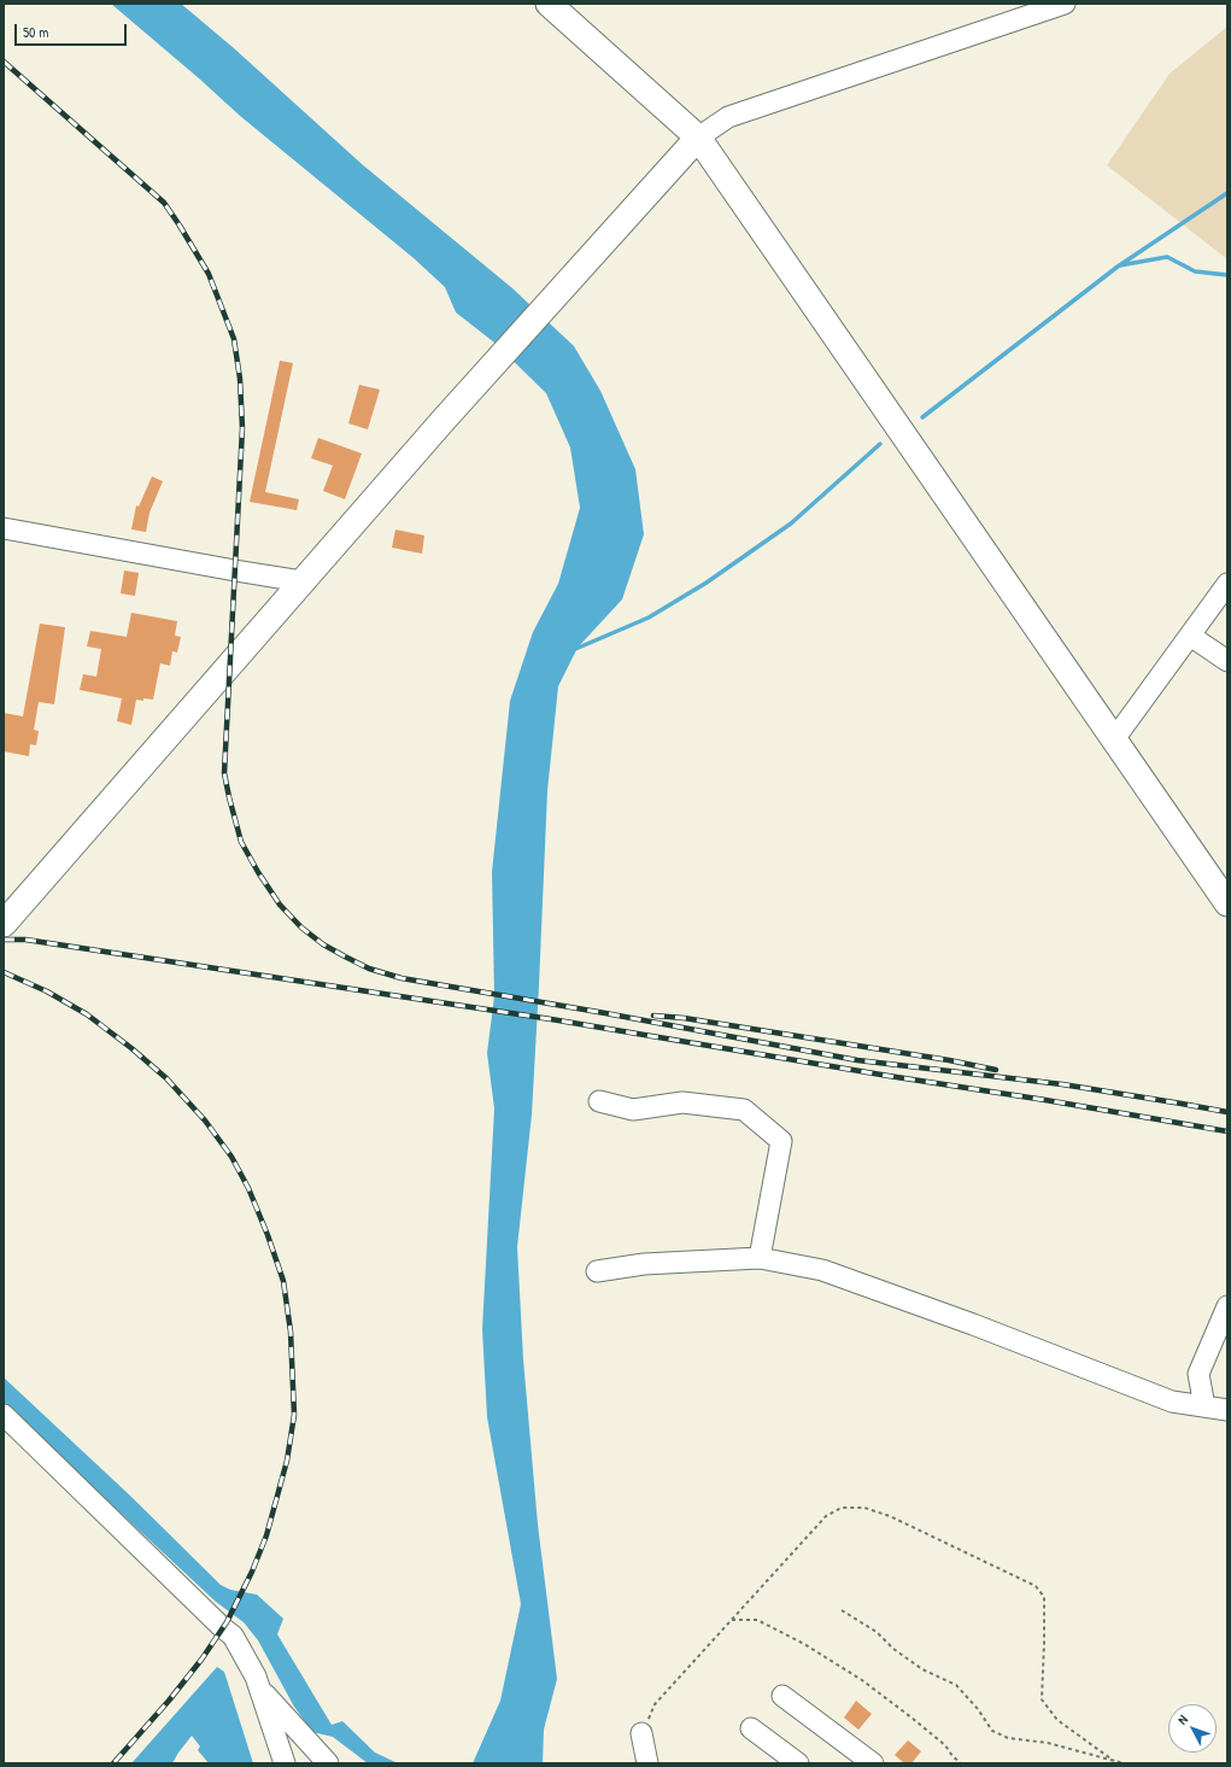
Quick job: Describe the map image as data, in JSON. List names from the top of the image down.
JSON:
{
  "scale_bar": "50 m",
  "north": "top left"
}
